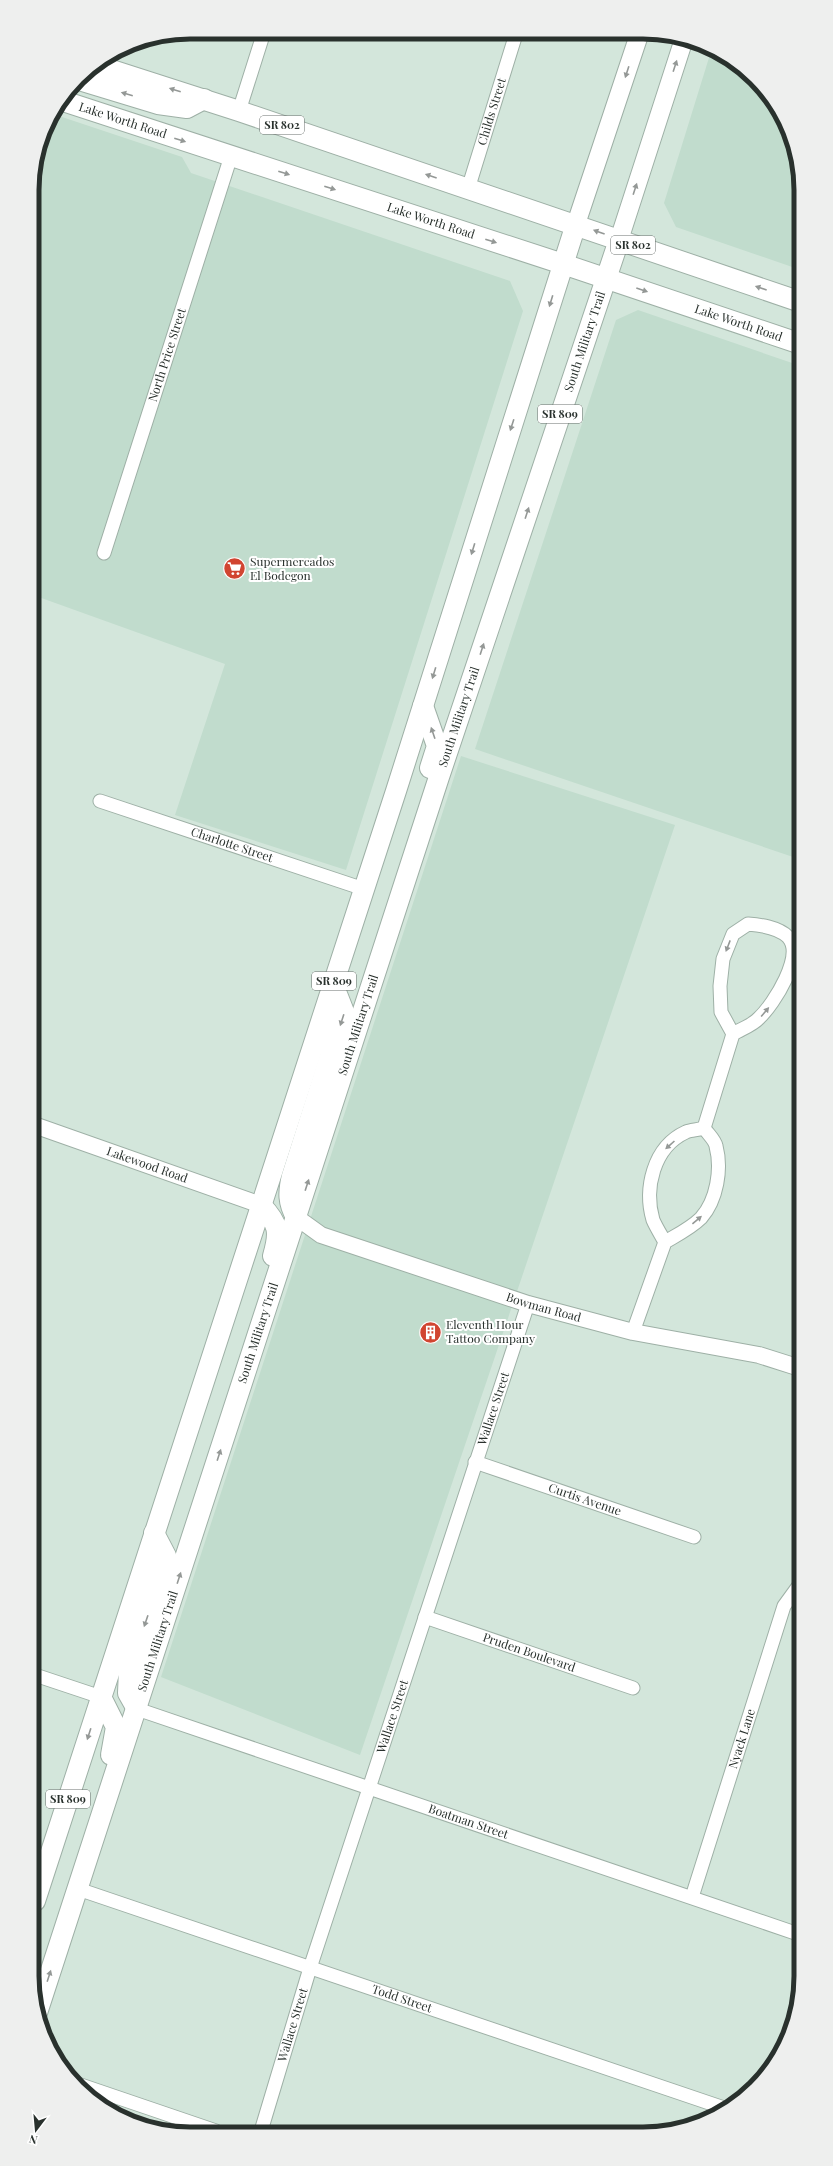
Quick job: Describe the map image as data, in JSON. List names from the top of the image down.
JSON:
{
  "streets": {
    "main road": [
      "Lake Worth Road",
      "SR 802",
      "South Military Trail",
      "SR 809"
    ],
    "street": [
      "Childs Street",
      "North Price Street",
      "Charlotte Street",
      "Lakewood Road",
      "Bowman Road",
      "Wallace Street",
      "Curtis Avenue",
      "Pruden Boulevard",
      "Nyack Lane",
      "Boatman Street",
      "Todd Street"
    ]
  },
  "crossings": [
    ["Childs Street", "SR 802"],
    ["Lake Worth Road", "South Military Trail"],
    ["Lake Worth Road", "North Price Street"],
    ["Lake Worth Road", "SR 809"],
    ["SR 802", "South Military Trail"],
    ["SR 802", "SR 809"],
    ["South Military Trail", "Bowman Road"],
    ["South Military Trail", "Boatman Street"],
    ["South Military Trail", "Todd Street"],
    ["SR 809", "Charlotte Street"],
    ["SR 809", "Lakewood Road"],
    ["Bowman Road", "Wallace Street"],
    ["Wallace Street", "Curtis Avenue"],
    ["Wallace Street", "Pruden Boulevard"],
    ["Wallace Street", "Boatman Street"],
    ["Wallace Street", "Todd Street"],
    ["Nyack Lane", "Boatman Street"]
  ],
  "places": {
    "supermarket": ["Supermercados El Bodegon"],
    "building": ["Eleventh Hour Tattoo Company"]
  },
  "north": "bottom"
}
